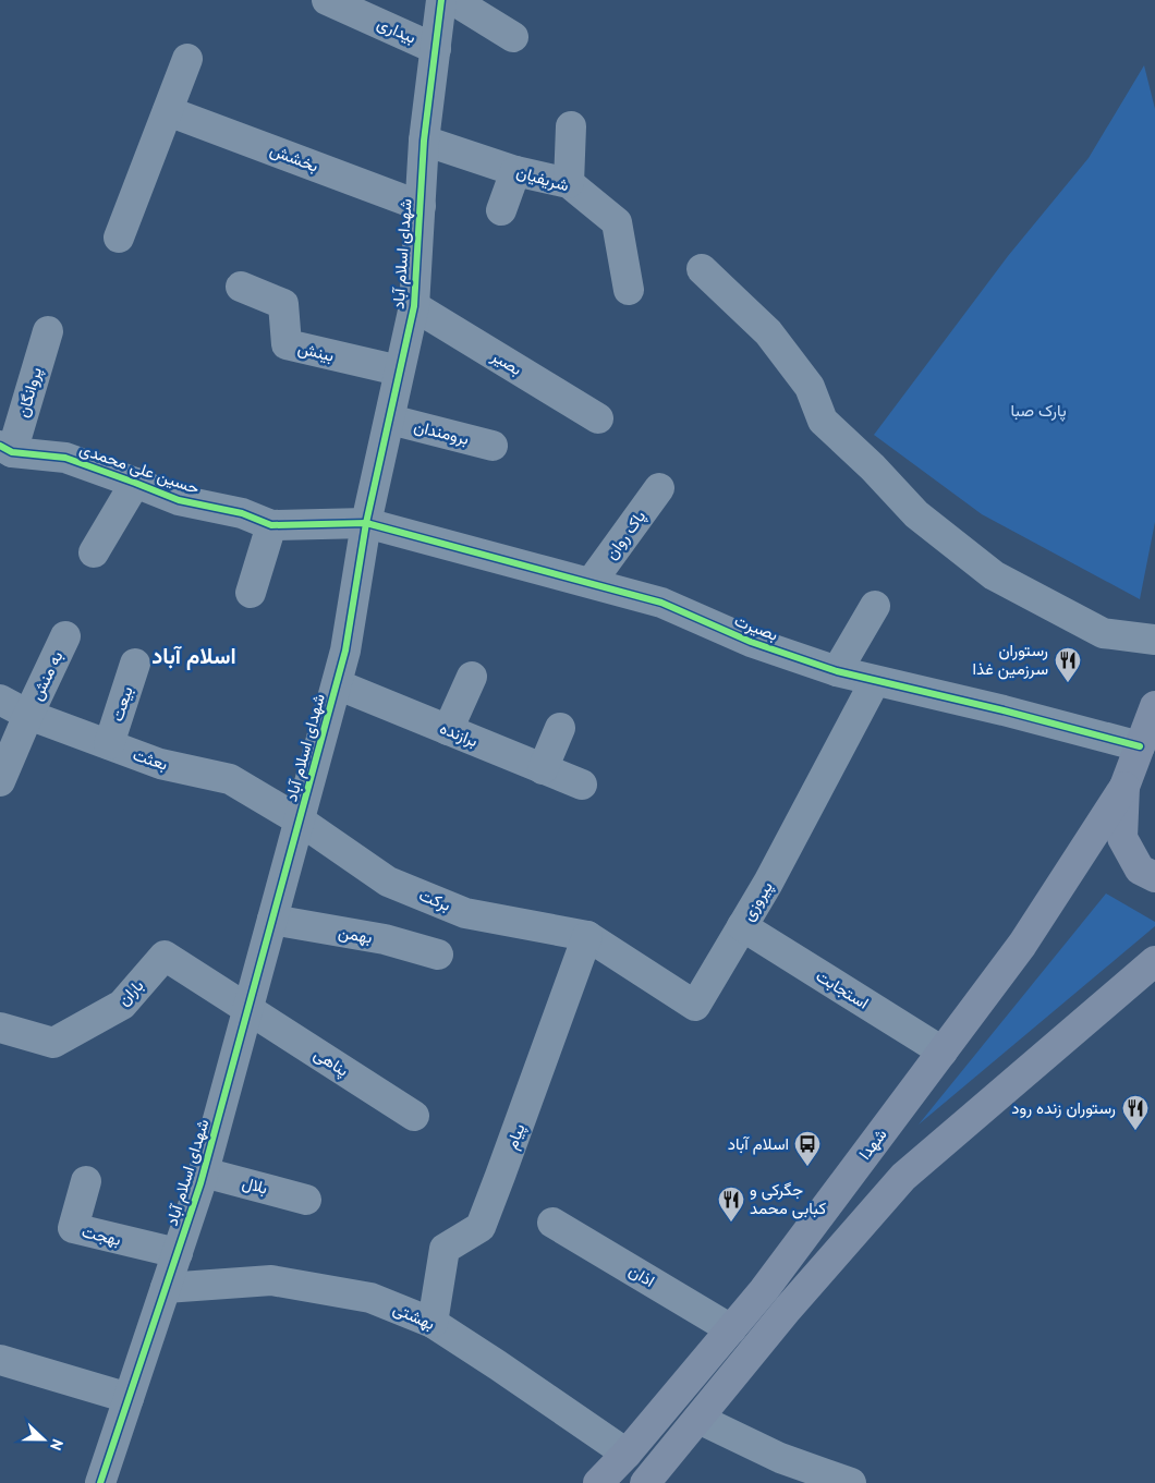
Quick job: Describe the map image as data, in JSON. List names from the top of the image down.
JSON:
{
  "streets": {
    "main road": ["شهدا"],
    "street": [
      "بیداری",
      "بخشش",
      "شریفیان",
      "شهدای اسلام آباد",
      "بینش",
      "بصیر",
      "پروانگان",
      "برومندان",
      "حسین علی محمدی",
      "پاک روان",
      "بصیرت",
      "به منش",
      "بیعت",
      "برازنده",
      "بعثت",
      "برکت",
      "پیروزی",
      "بهمن",
      "استجابت",
      "باران",
      "پناهی",
      "پیام",
      "بلال",
      "بهجت",
      "اذان",
      "بهشتی"
    ]
  },
  "crossings": [
    ["بیداری", "شهدای اسلام آباد"],
    ["بخشش", "شهدای اسلام آباد"],
    ["شریفیان", "شهدای اسلام آباد"],
    ["شهدای اسلام آباد", "بینش"],
    ["شهدای اسلام آباد", "بصیر"],
    ["شهدای اسلام آباد", "برومندان"],
    ["شهدای اسلام آباد", "حسین علی محمدی"],
    ["شهدای اسلام آباد", "بصیرت"],
    ["شهدای اسلام آباد", "برازنده"],
    ["شهدای اسلام آباد", "بعثت"],
    ["شهدای اسلام آباد", "برکت"],
    ["شهدای اسلام آباد", "بهمن"],
    ["شهدای اسلام آباد", "باران"],
    ["شهدای اسلام آباد", "پناهی"],
    ["شهدای اسلام آباد", "بلال"],
    ["شهدای اسلام آباد", "بهجت"],
    ["شهدای اسلام آباد", "بهشتی"],
    ["پروانگان", "حسین علی محمدی"],
    ["حسین علی محمدی", "بصیرت"],
    ["پاک روان", "بصیرت"],
    ["بصیرت", "پیروزی"],
    ["به منش", "بعثت"],
    ["بیعت", "بعثت"],
    ["بعثت", "برکت"],
    ["برکت", "پیروزی"],
    ["برکت", "پیام"],
    ["پیروزی", "استجابت"],
    ["پیروزی", "پیام"],
    ["استجابت", "شهدا"],
    ["باران", "پناهی"],
    ["پیام", "بهشتی"],
    ["شهدا", "اذان"],
    ["شهدا", "بهشتی"]
  ],
  "districts": ["اسلام آباد"],
  "parks": ["پارک صبا"],
  "places": {
    "restaurant": ["رستوران سرزمین غذا", "رستوران زنده رود", "جگرکی و کبابی محمد"],
    "bus stop": ["اسلام آباد"]
  },
  "north": "right"
}
